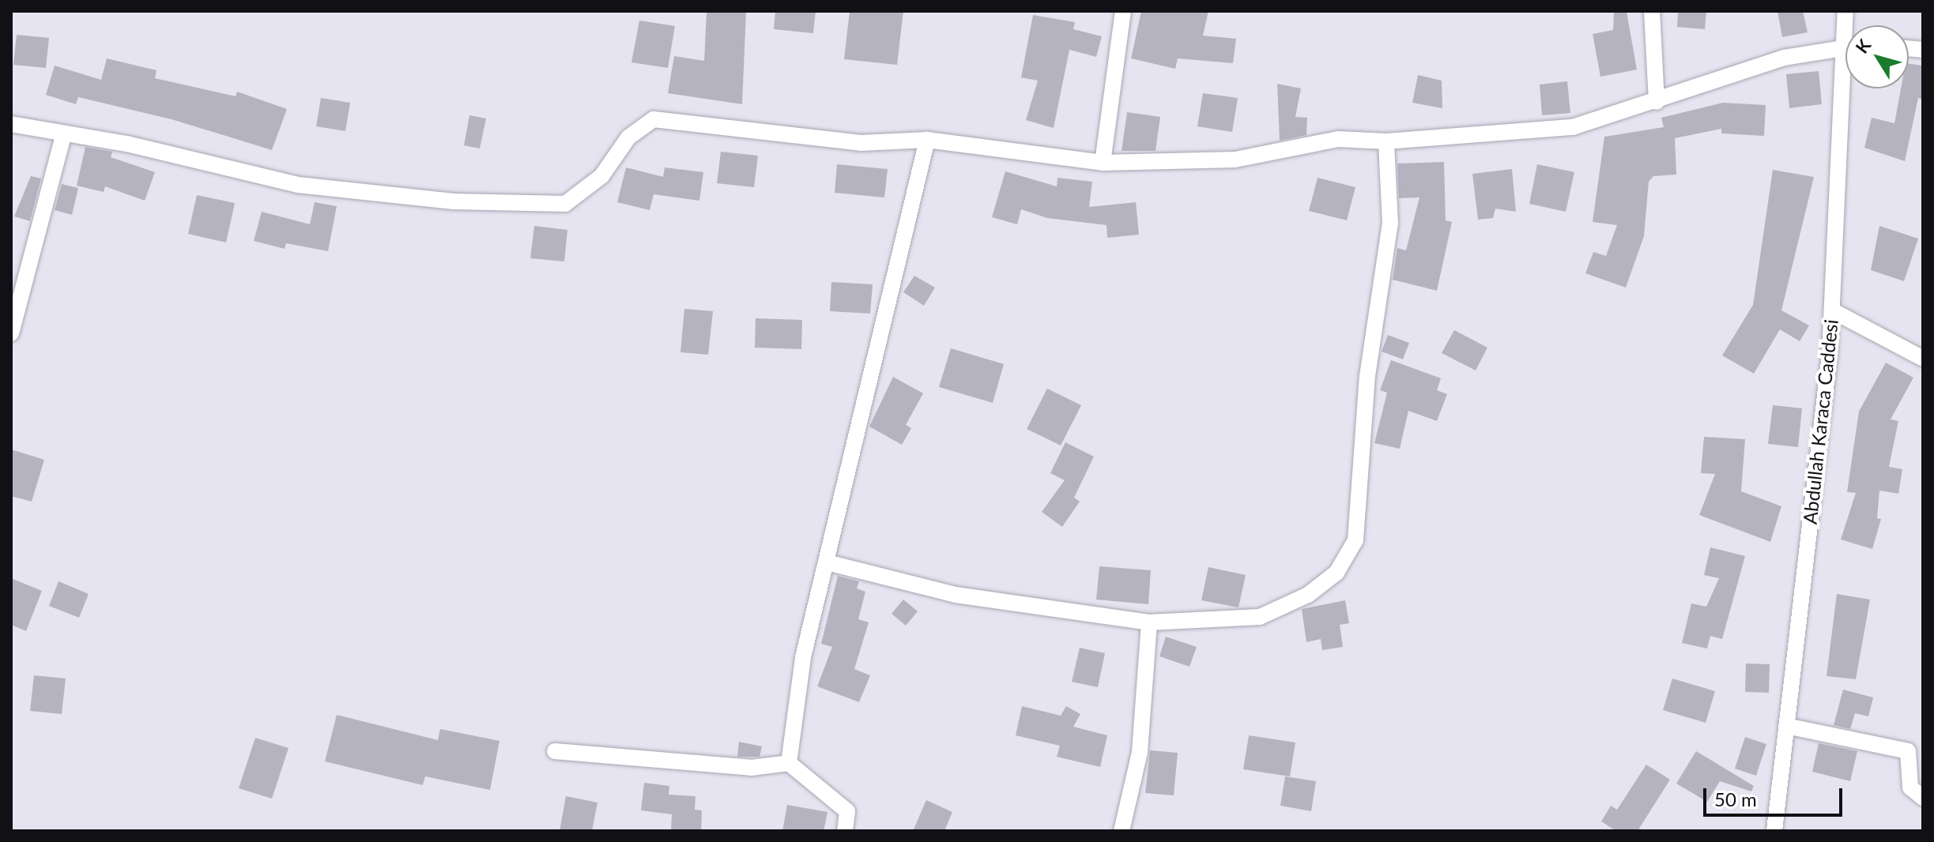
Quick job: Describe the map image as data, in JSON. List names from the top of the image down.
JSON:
{
  "streets": {
    "street": ["Abdullah Karaca Caddesi"]
  },
  "scale_bar": "50 m",
  "north": "top left"
}
